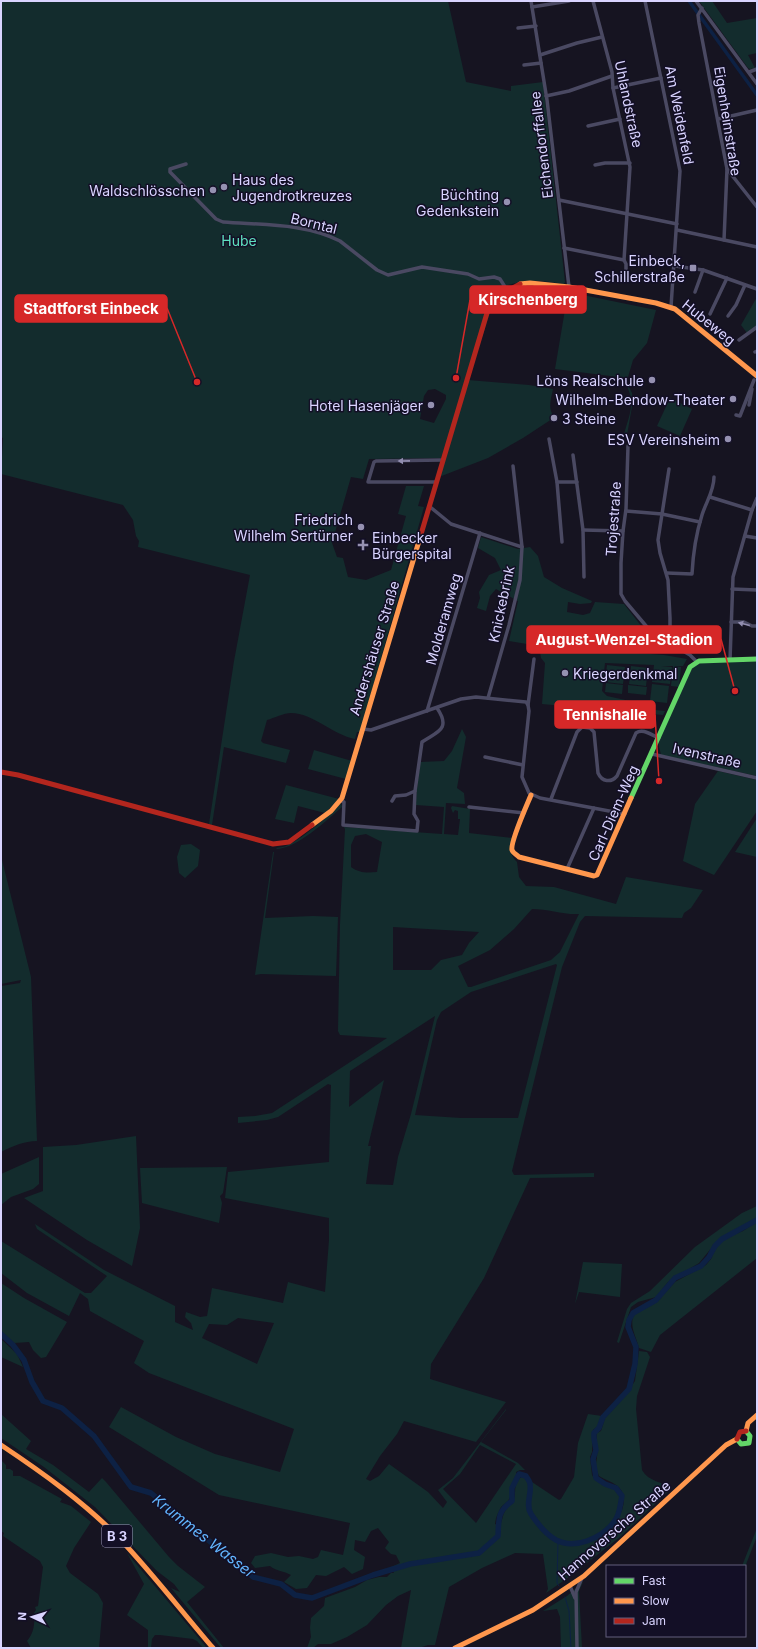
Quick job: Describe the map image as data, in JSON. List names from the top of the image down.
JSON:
{
  "streets": {
    "street": [
      "Uhlandstraße",
      "Am Weidenfeld",
      "Eigenheimstraße",
      "Eichendorffallee",
      "Borntal",
      "Hubeweg",
      "Trojestraße",
      "Knickebrink",
      "Molderamweg",
      "Andershäuser Straße",
      "Ivenstraße",
      "Carl-Diem-Weg",
      "Hannoversche Straße",
      "B 3"
    ]
  },
  "crossings": [
    ["Am Weidenfeld", "Hubeweg"],
    ["Eichendorffallee", "Hubeweg"],
    ["Eichendorffallee", "Andershäuser Straße"],
    ["Borntal", "Andershäuser Straße"],
    ["Hubeweg", "Andershäuser Straße"],
    ["Ivenstraße", "Carl-Diem-Weg"]
  ],
  "water": ["Krummes Wasser"],
  "parks": ["Hube"],
  "places": {
    "other": [
      "Haus des Jugendrotkreuzes",
      "Waldschlösschen",
      "Büchting Gedenkstein",
      "Kirschenberg",
      "Löns Realschule",
      "Stadtforst Einbeck",
      "Wilhelm-Bendow-Theater",
      "Hotel Hasenjäger",
      "3 Steine",
      "ESV Vereinsheim",
      "Friedrich Wilhelm Sertürner",
      "Kriegerdenkmal",
      "August-Wenzel-Stadion",
      "Tennishalle"
    ],
    "transit": ["Einbeck, Schillerstraße"],
    "health": ["Einbecker Bürgerspital"]
  },
  "legend": ["Fast", "Slow", "Jam"],
  "north": "left"
}
